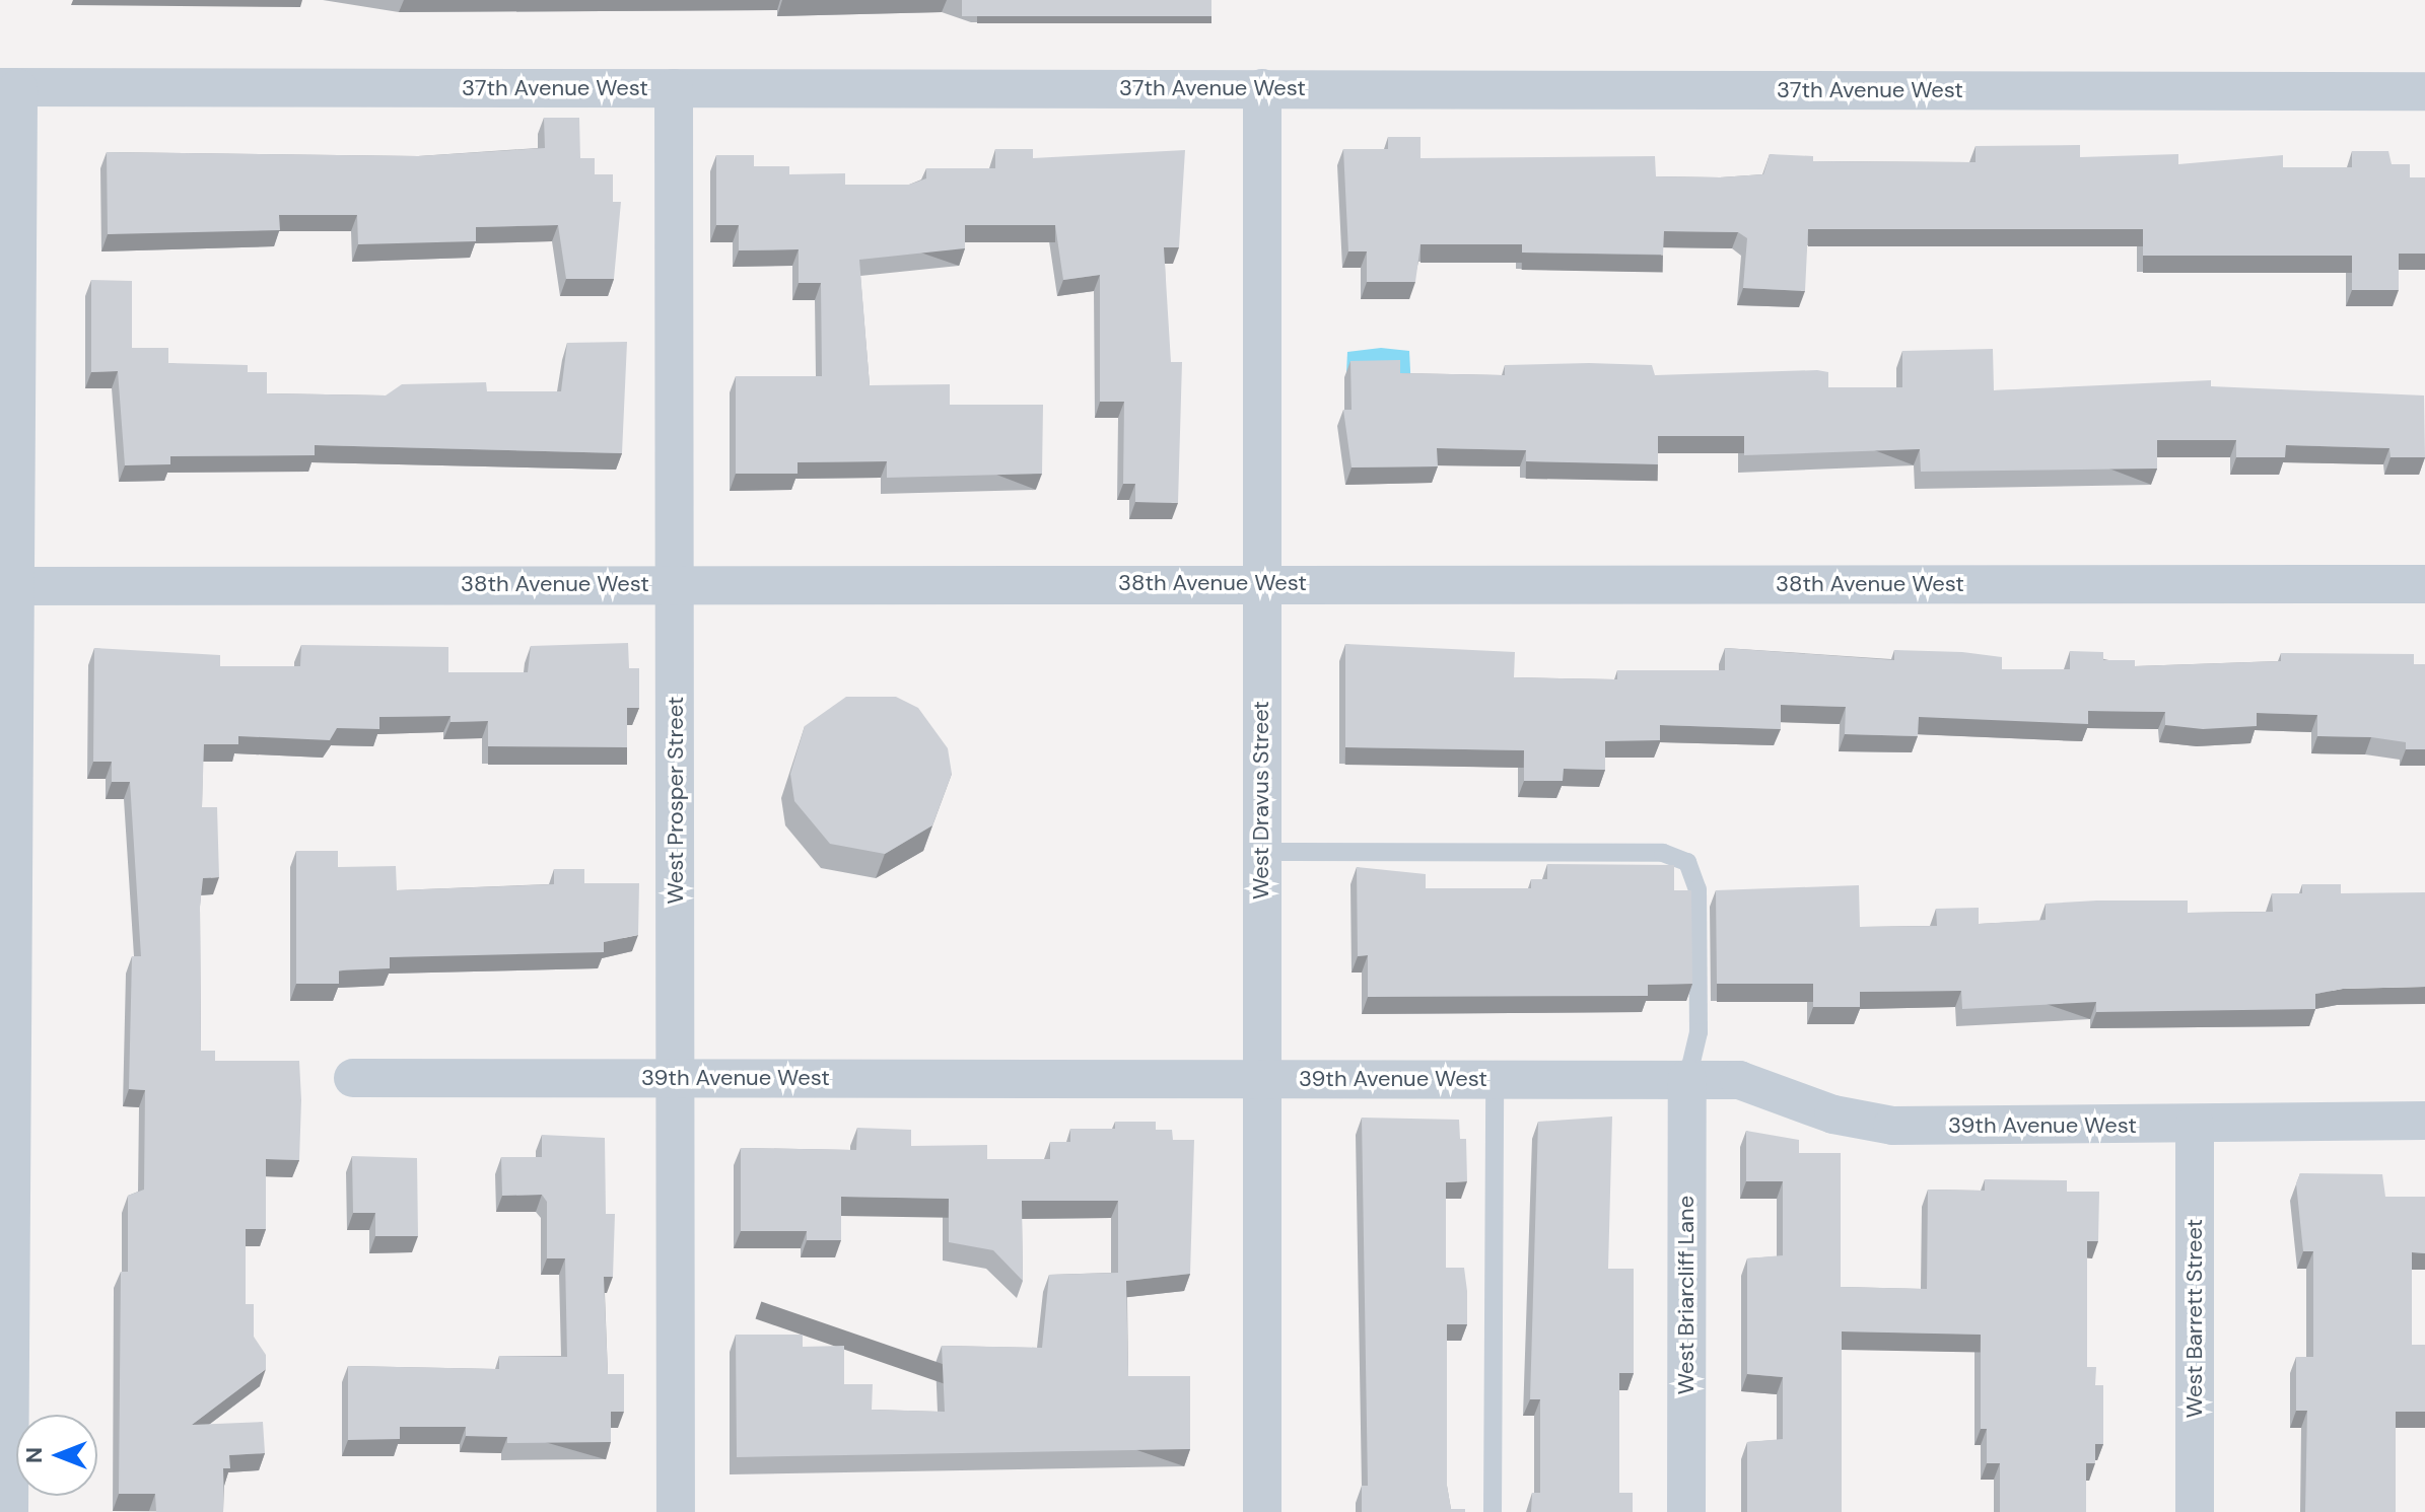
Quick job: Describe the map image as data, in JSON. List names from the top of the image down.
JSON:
{
  "streets": {
    "street": [
      "37th Avenue West",
      "38th Avenue West",
      "West Prosper Street",
      "West Dravus Street",
      "39th Avenue West",
      "West Briarcliff Lane",
      "West Barrett Street"
    ]
  },
  "crossings": [
    ["37th Avenue West", "West Prosper Street"],
    ["37th Avenue West", "West Dravus Street"],
    ["38th Avenue West", "West Prosper Street"],
    ["38th Avenue West", "West Dravus Street"],
    ["West Prosper Street", "39th Avenue West"],
    ["West Dravus Street", "39th Avenue West"],
    ["39th Avenue West", "West Briarcliff Lane"],
    ["39th Avenue West", "West Barrett Street"]
  ],
  "north": "left"
}
